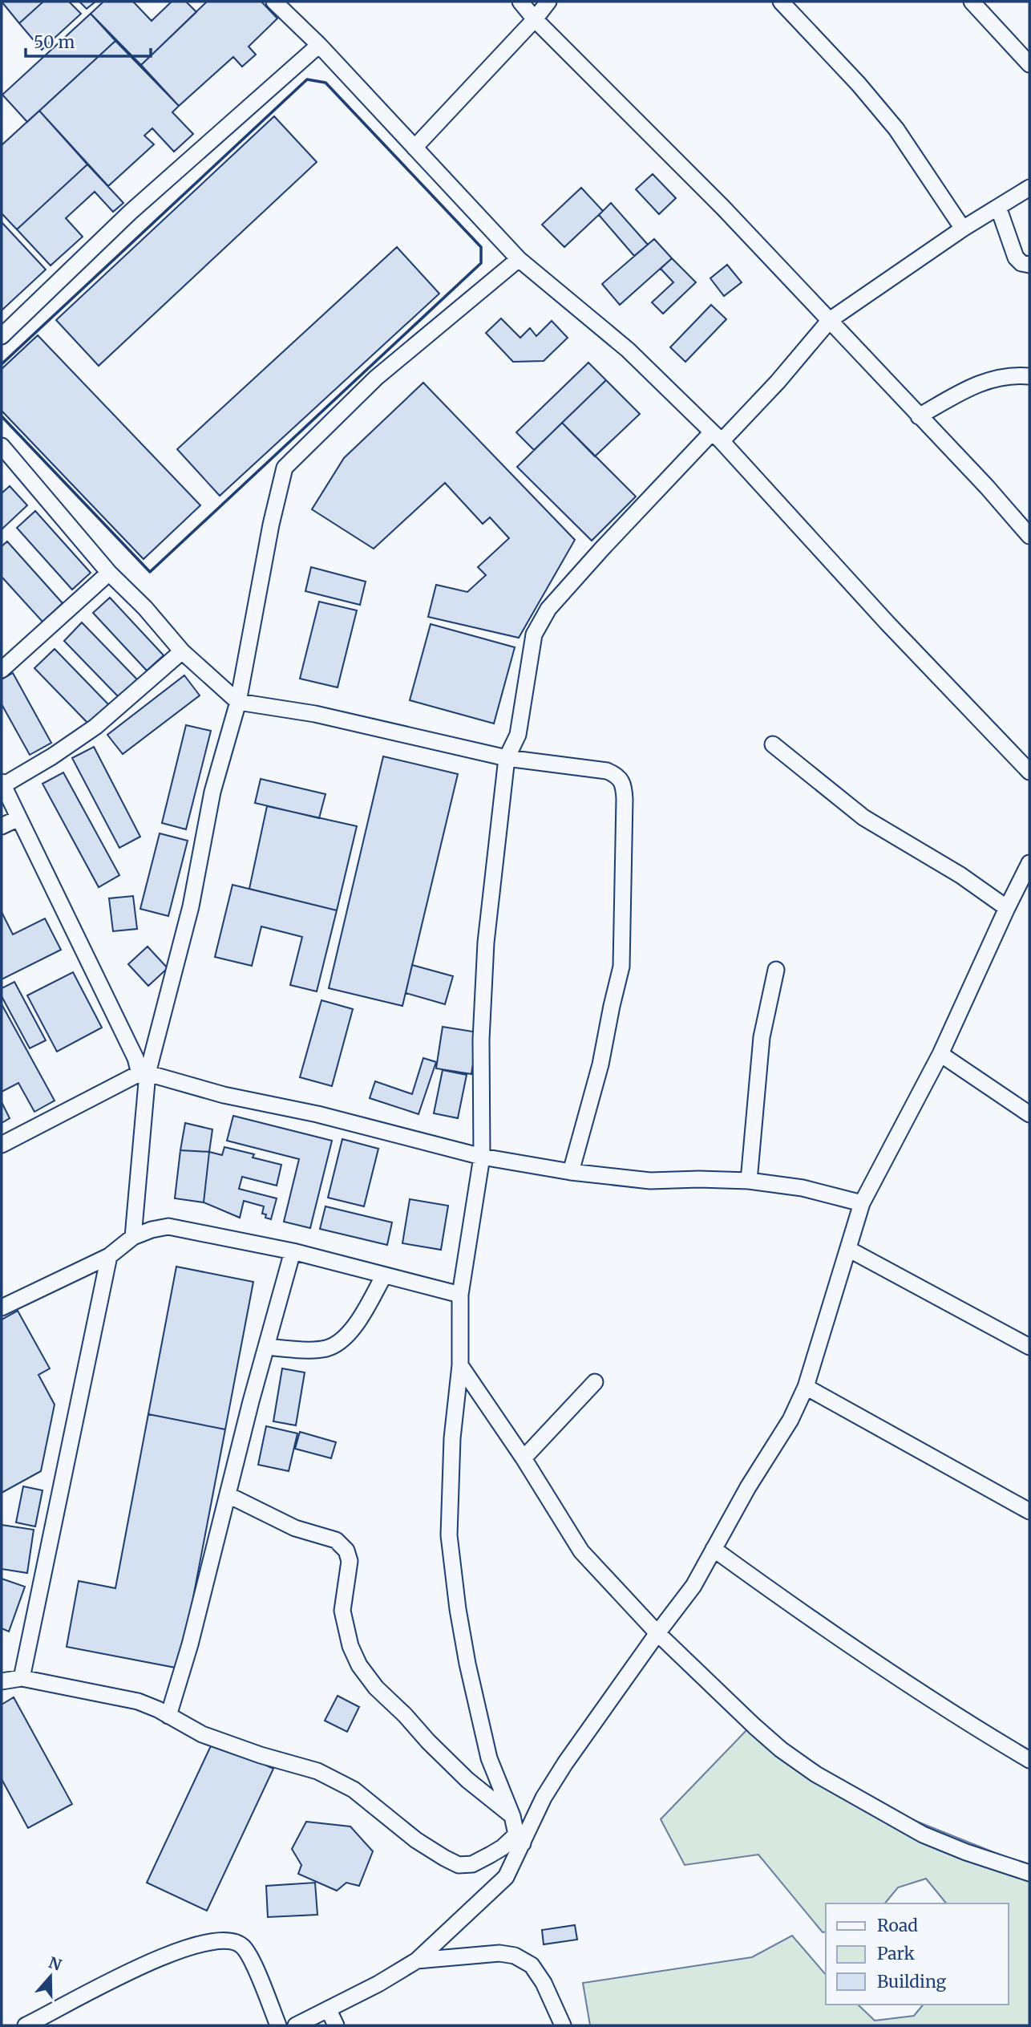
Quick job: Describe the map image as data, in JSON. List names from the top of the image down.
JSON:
{
  "legend": ["Road", "Park", "Building"],
  "scale_bar": "50 m",
  "north": "top"
}
